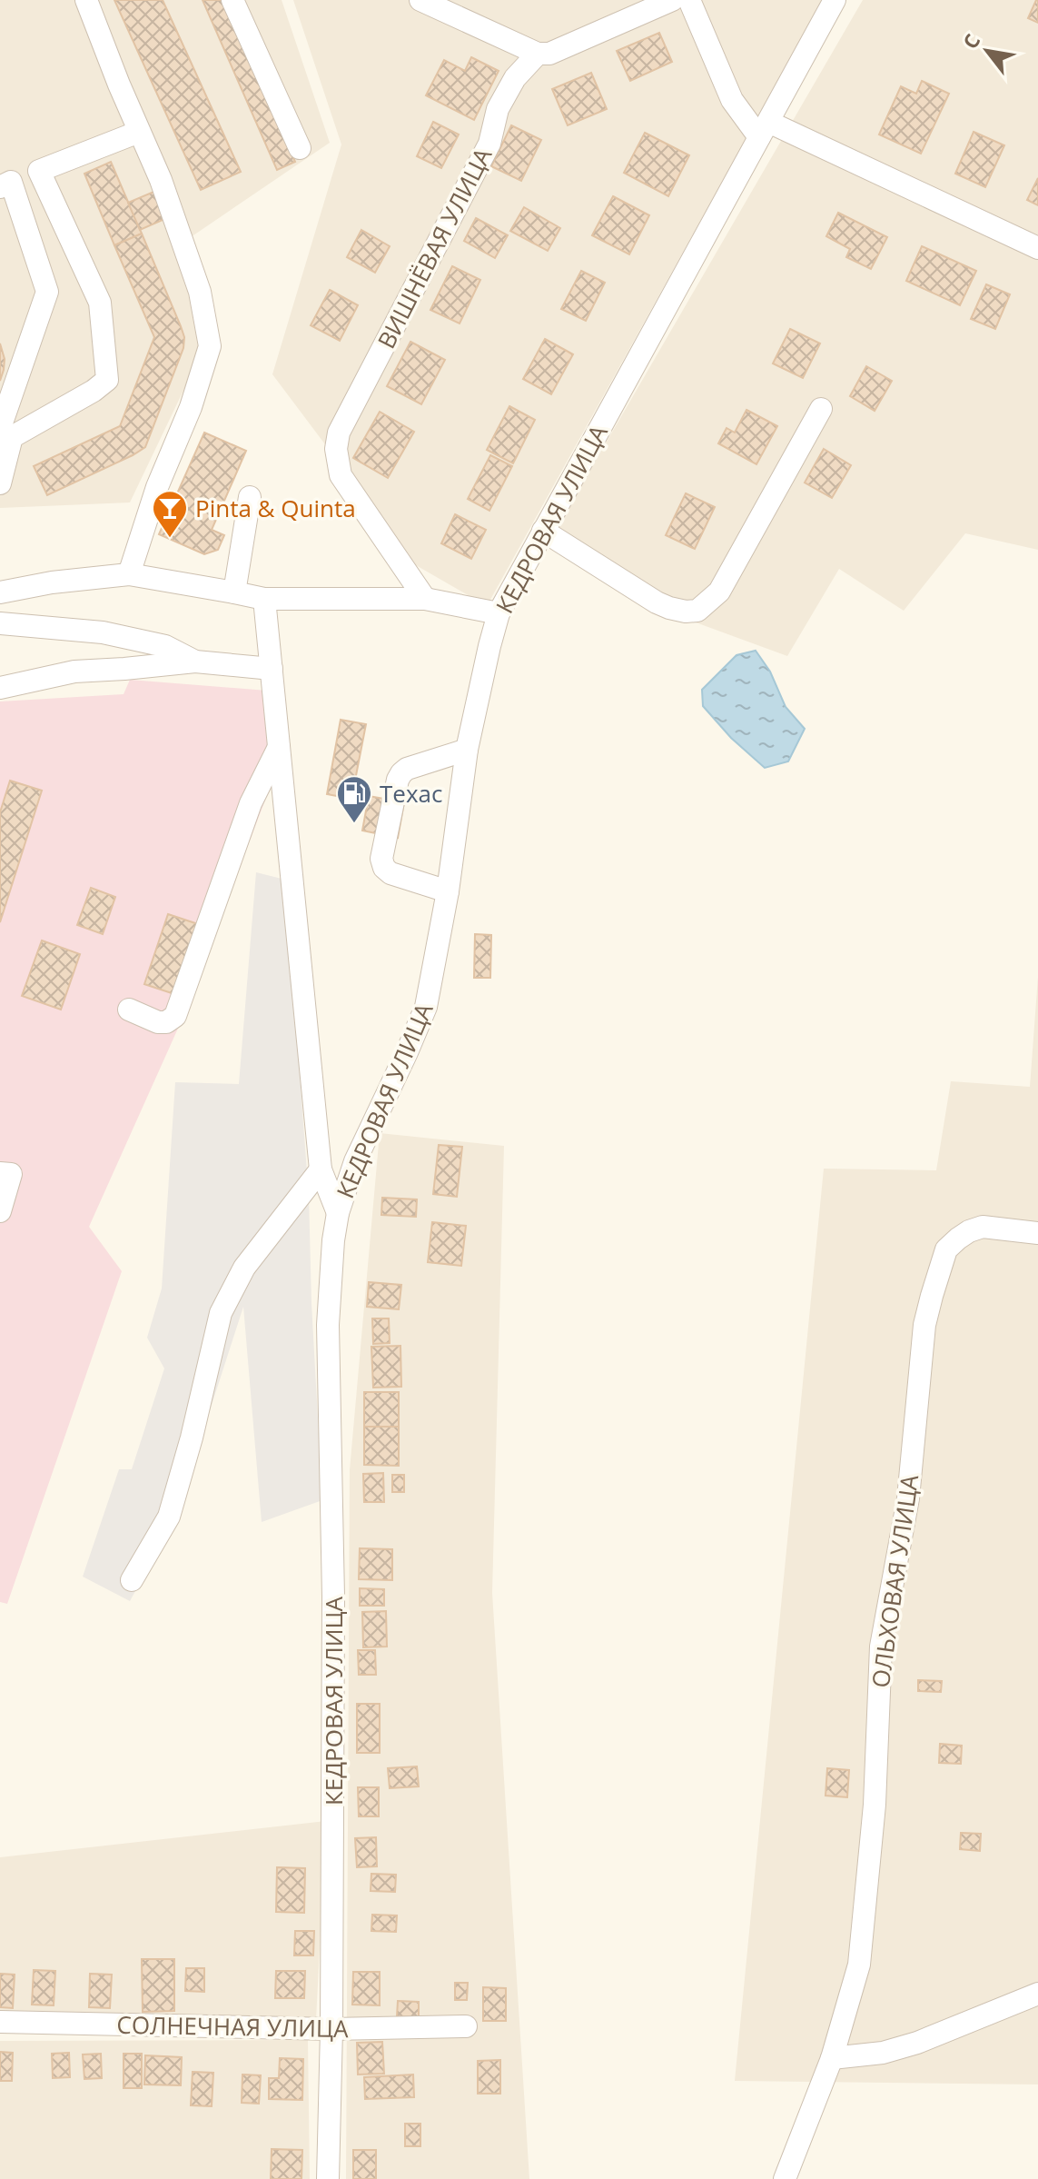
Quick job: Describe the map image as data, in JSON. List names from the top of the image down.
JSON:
{
  "streets": {
    "street": [
      "ВИШНЁВАЯ УЛИЦА",
      "КЕДРОВАЯ УЛИЦА",
      "ОЛЬХОВАЯ УЛИЦА",
      "СОЛНЕЧНАЯ УЛИЦА"
    ]
  },
  "crossings": [
    ["КЕДРОВАЯ УЛИЦА", "СОЛНЕЧНАЯ УЛИЦА"]
  ],
  "places": {
    "bar": ["Pinta & Quinta"],
    "fuel station": ["Техас"]
  },
  "north": "top left"
}
